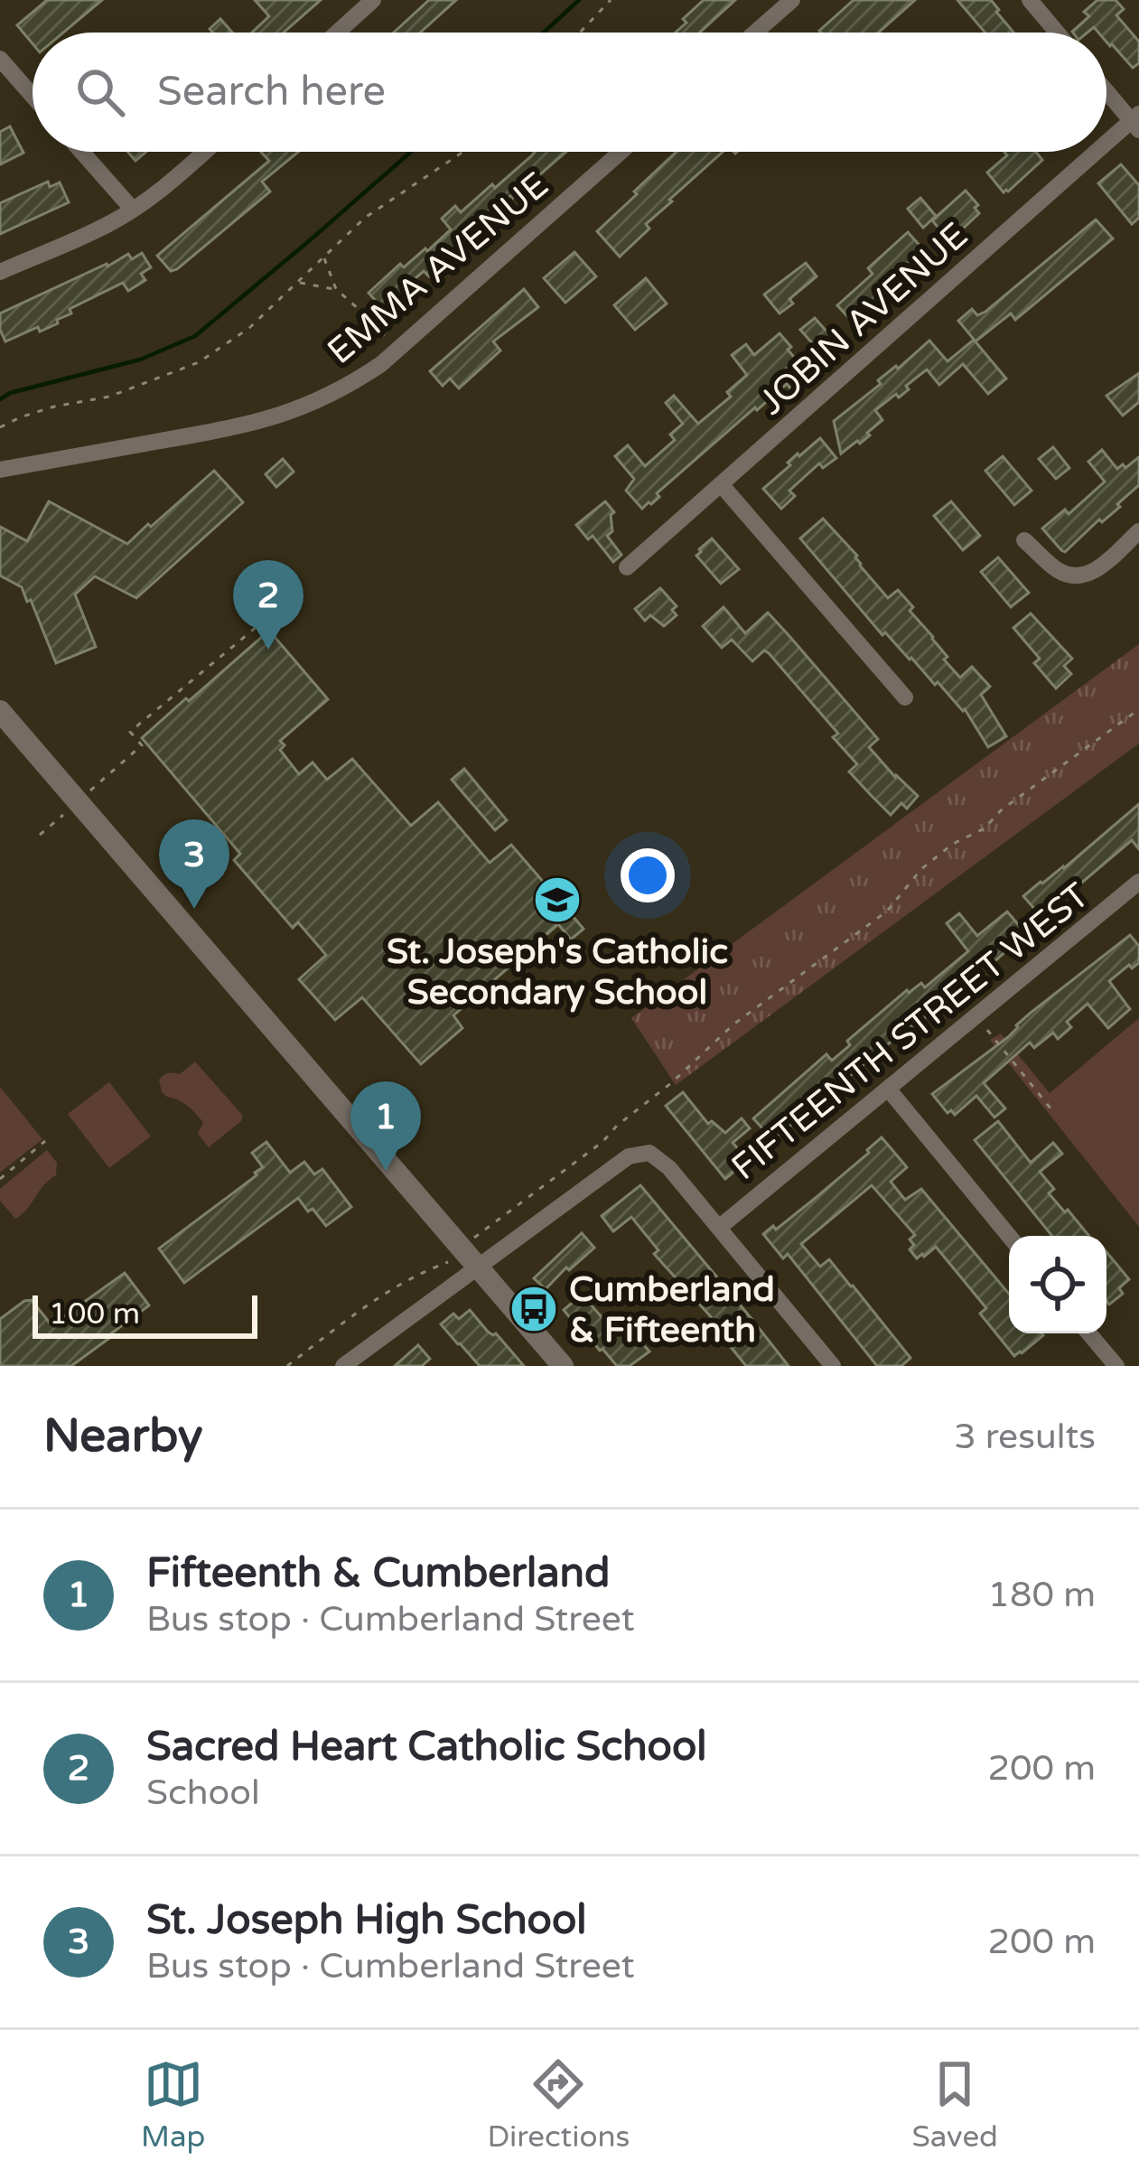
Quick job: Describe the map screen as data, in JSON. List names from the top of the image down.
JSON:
{
  "streets": {
    "street": ["EMMA AVENUE", "JOBIN AVENUE", "FIFTEENTH STREET WEST"]
  },
  "places": {
    "school or university": ["St. Joseph's Catholic Secondary School"],
    "bus stop": ["Cumberland & Fifteenth"]
  },
  "scale_bar": "100 m",
  "page": {
    "search": "Search here",
    "pins": ["2", "3", "1"],
    "scale": "100 m",
    "heading": ["Nearby", "3 results"],
    "list": [
      {
        "mark": "1",
        "name": "Fifteenth & Cumberland",
        "note": "Bus stop · Cumberland Street",
        "value": "180 m"
      },
      {
        "mark": "2",
        "name": "Sacred Heart Catholic School",
        "note": "School",
        "value": "200 m"
      },
      {
        "mark": "3",
        "name": "St. Joseph High School",
        "note": "Bus stop · Cumberland Street",
        "value": "200 m"
      }
    ],
    "nav": ["Map", "Directions", "Saved"]
  }
}
